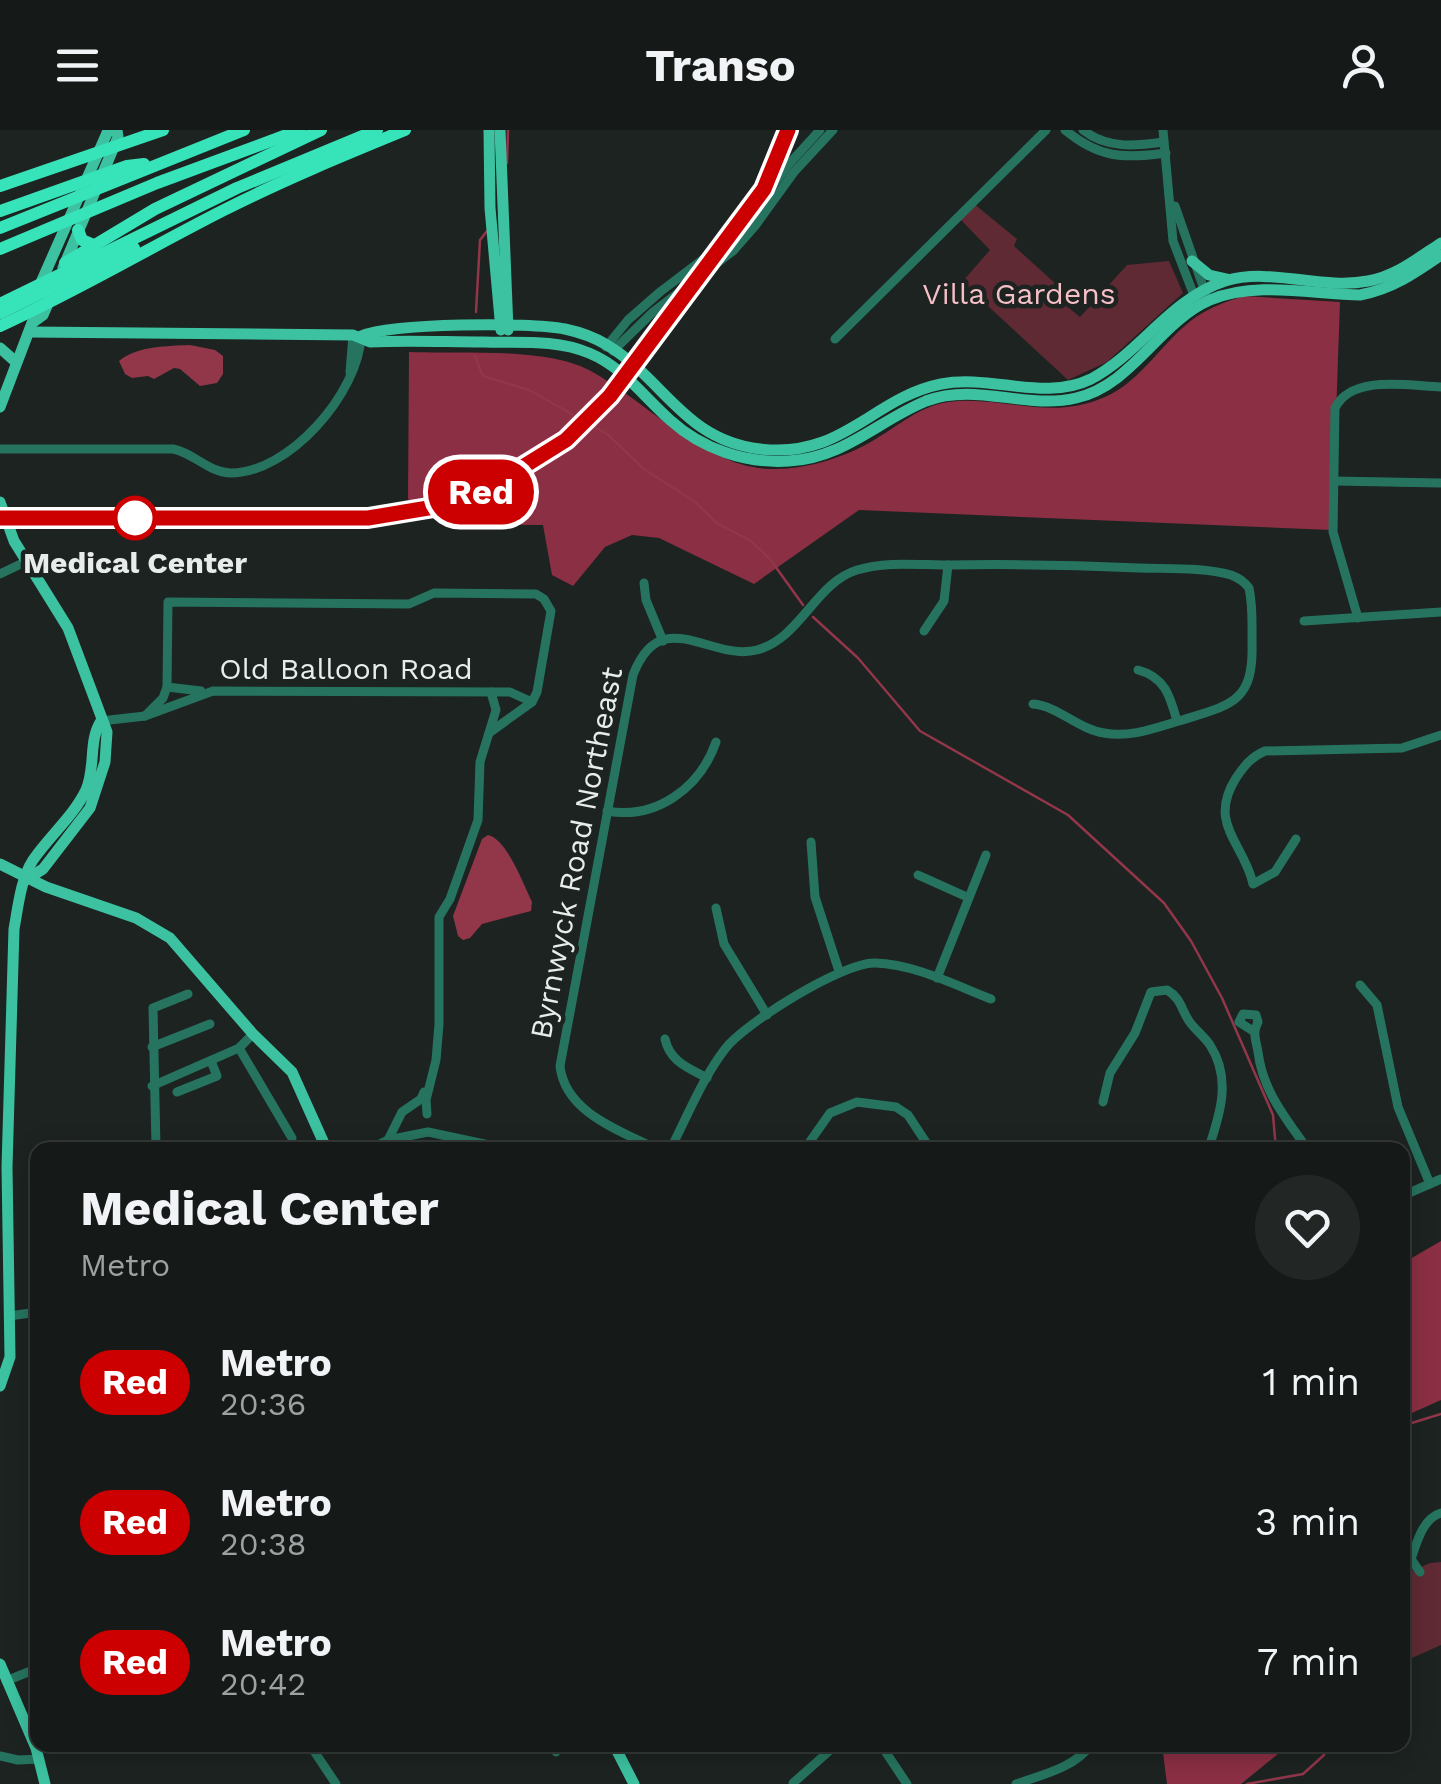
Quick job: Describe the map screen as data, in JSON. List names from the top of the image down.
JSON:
{
  "streets": {
    "street": ["Old Balloon Road", "Byrnwyck Road Northeast"]
  },
  "parks": ["Villa Gardens"],
  "places": ["Medical Center"],
  "lines": ["metro line Red"],
  "page": {
    "header": "Transo",
    "on_map": "Red",
    "heading": ["Medical Center", "Metro"],
    "list": [
      {
        "mark": "Red",
        "name": "Metro",
        "note": "20:36",
        "value": "1 min"
      },
      {
        "mark": "Red",
        "name": "Metro",
        "note": "20:38",
        "value": "3 min"
      },
      {
        "mark": "Red",
        "name": "Metro",
        "note": "20:42",
        "value": "7 min"
      }
    ]
  }
}
